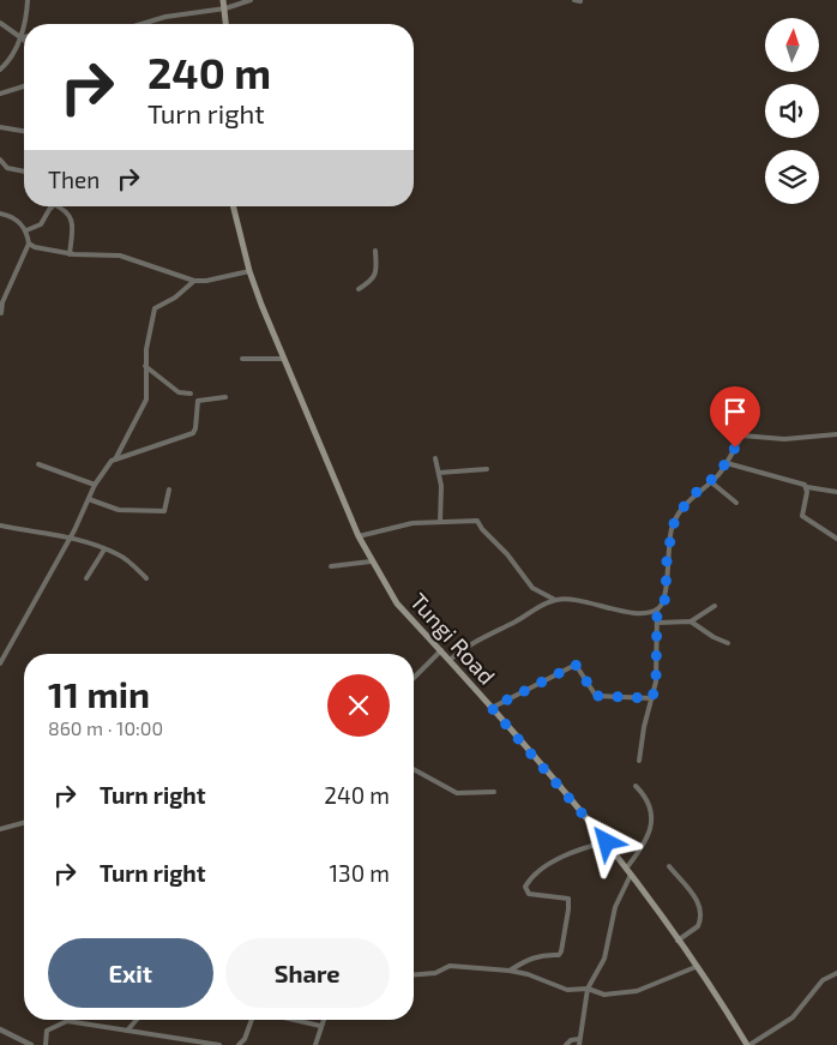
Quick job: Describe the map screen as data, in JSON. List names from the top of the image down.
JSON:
{
  "streets": {
    "main road": ["Tungi Road"]
  },
  "north": "top",
  "page": {
    "turn": ["240 m", "Turn right"],
    "then": "Then",
    "heading": ["11 min", "860 m · 10:00"],
    "list": [
      {
        "name": "Turn right",
        "value": "240 m"
      },
      {
        "name": "Turn right",
        "value": "130 m"
      }
    ],
    "buttons": ["Exit", "Share"]
  }
}
